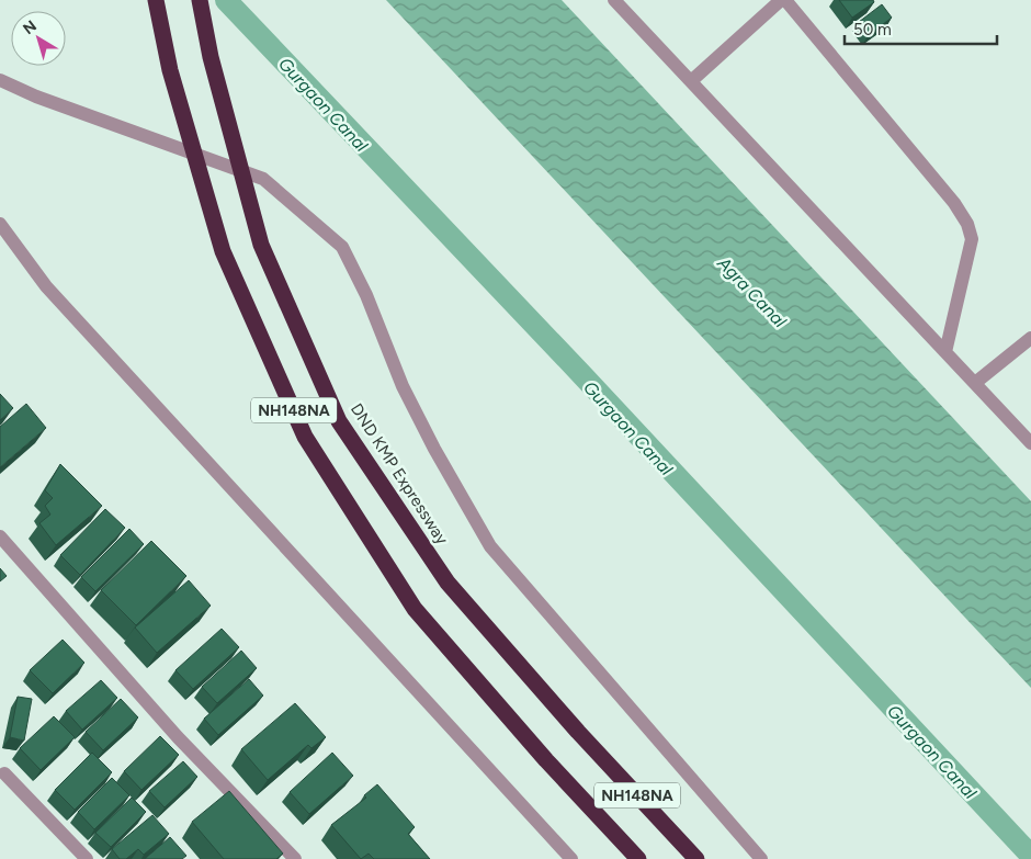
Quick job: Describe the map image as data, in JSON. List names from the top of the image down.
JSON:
{
  "streets": {
    "highway": ["NH148NA", "DND KMP Expressway"]
  },
  "water": ["Gurgaon Canal", "Agra Canal"],
  "scale_bar": "50 m",
  "north": "top left"
}
